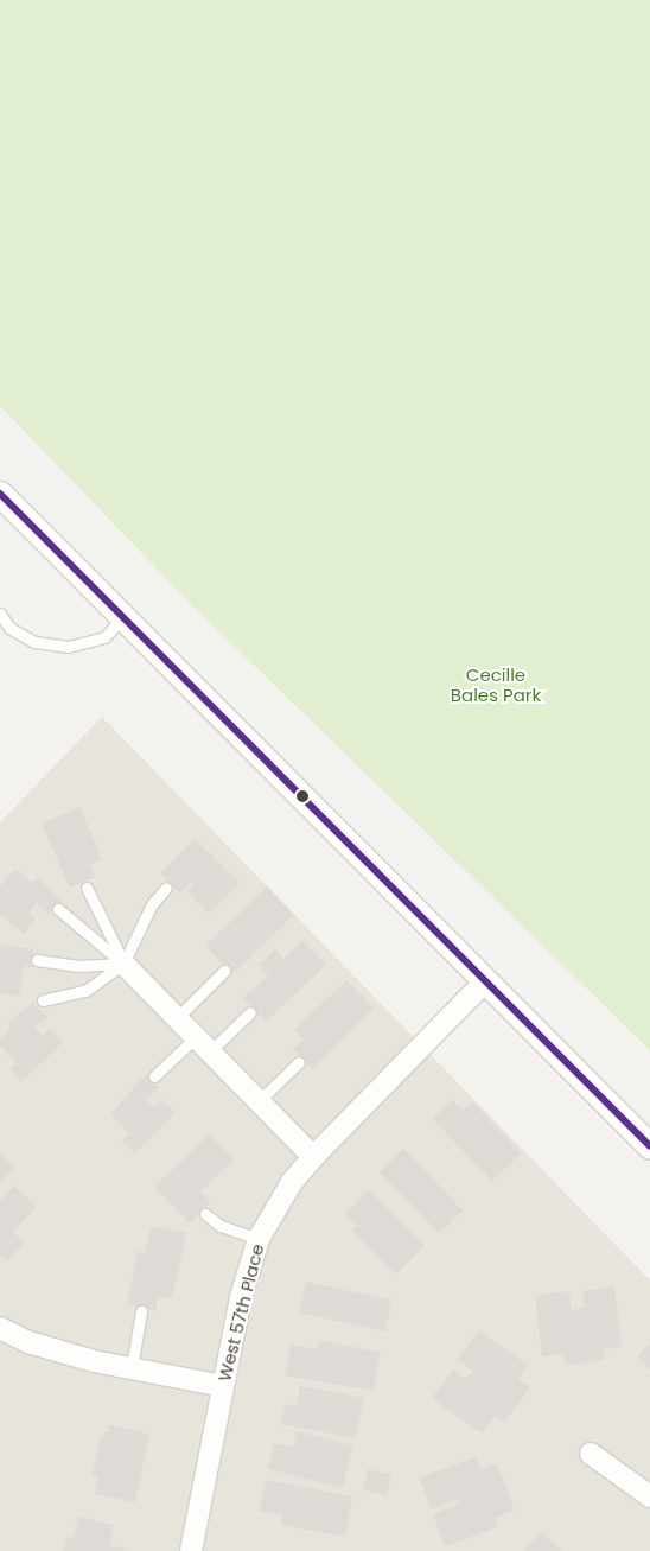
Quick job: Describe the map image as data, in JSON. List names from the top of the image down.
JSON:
{
  "streets": {
    "street": ["West 57th Place"]
  },
  "parks": ["Cecille Bales Park"]
}
